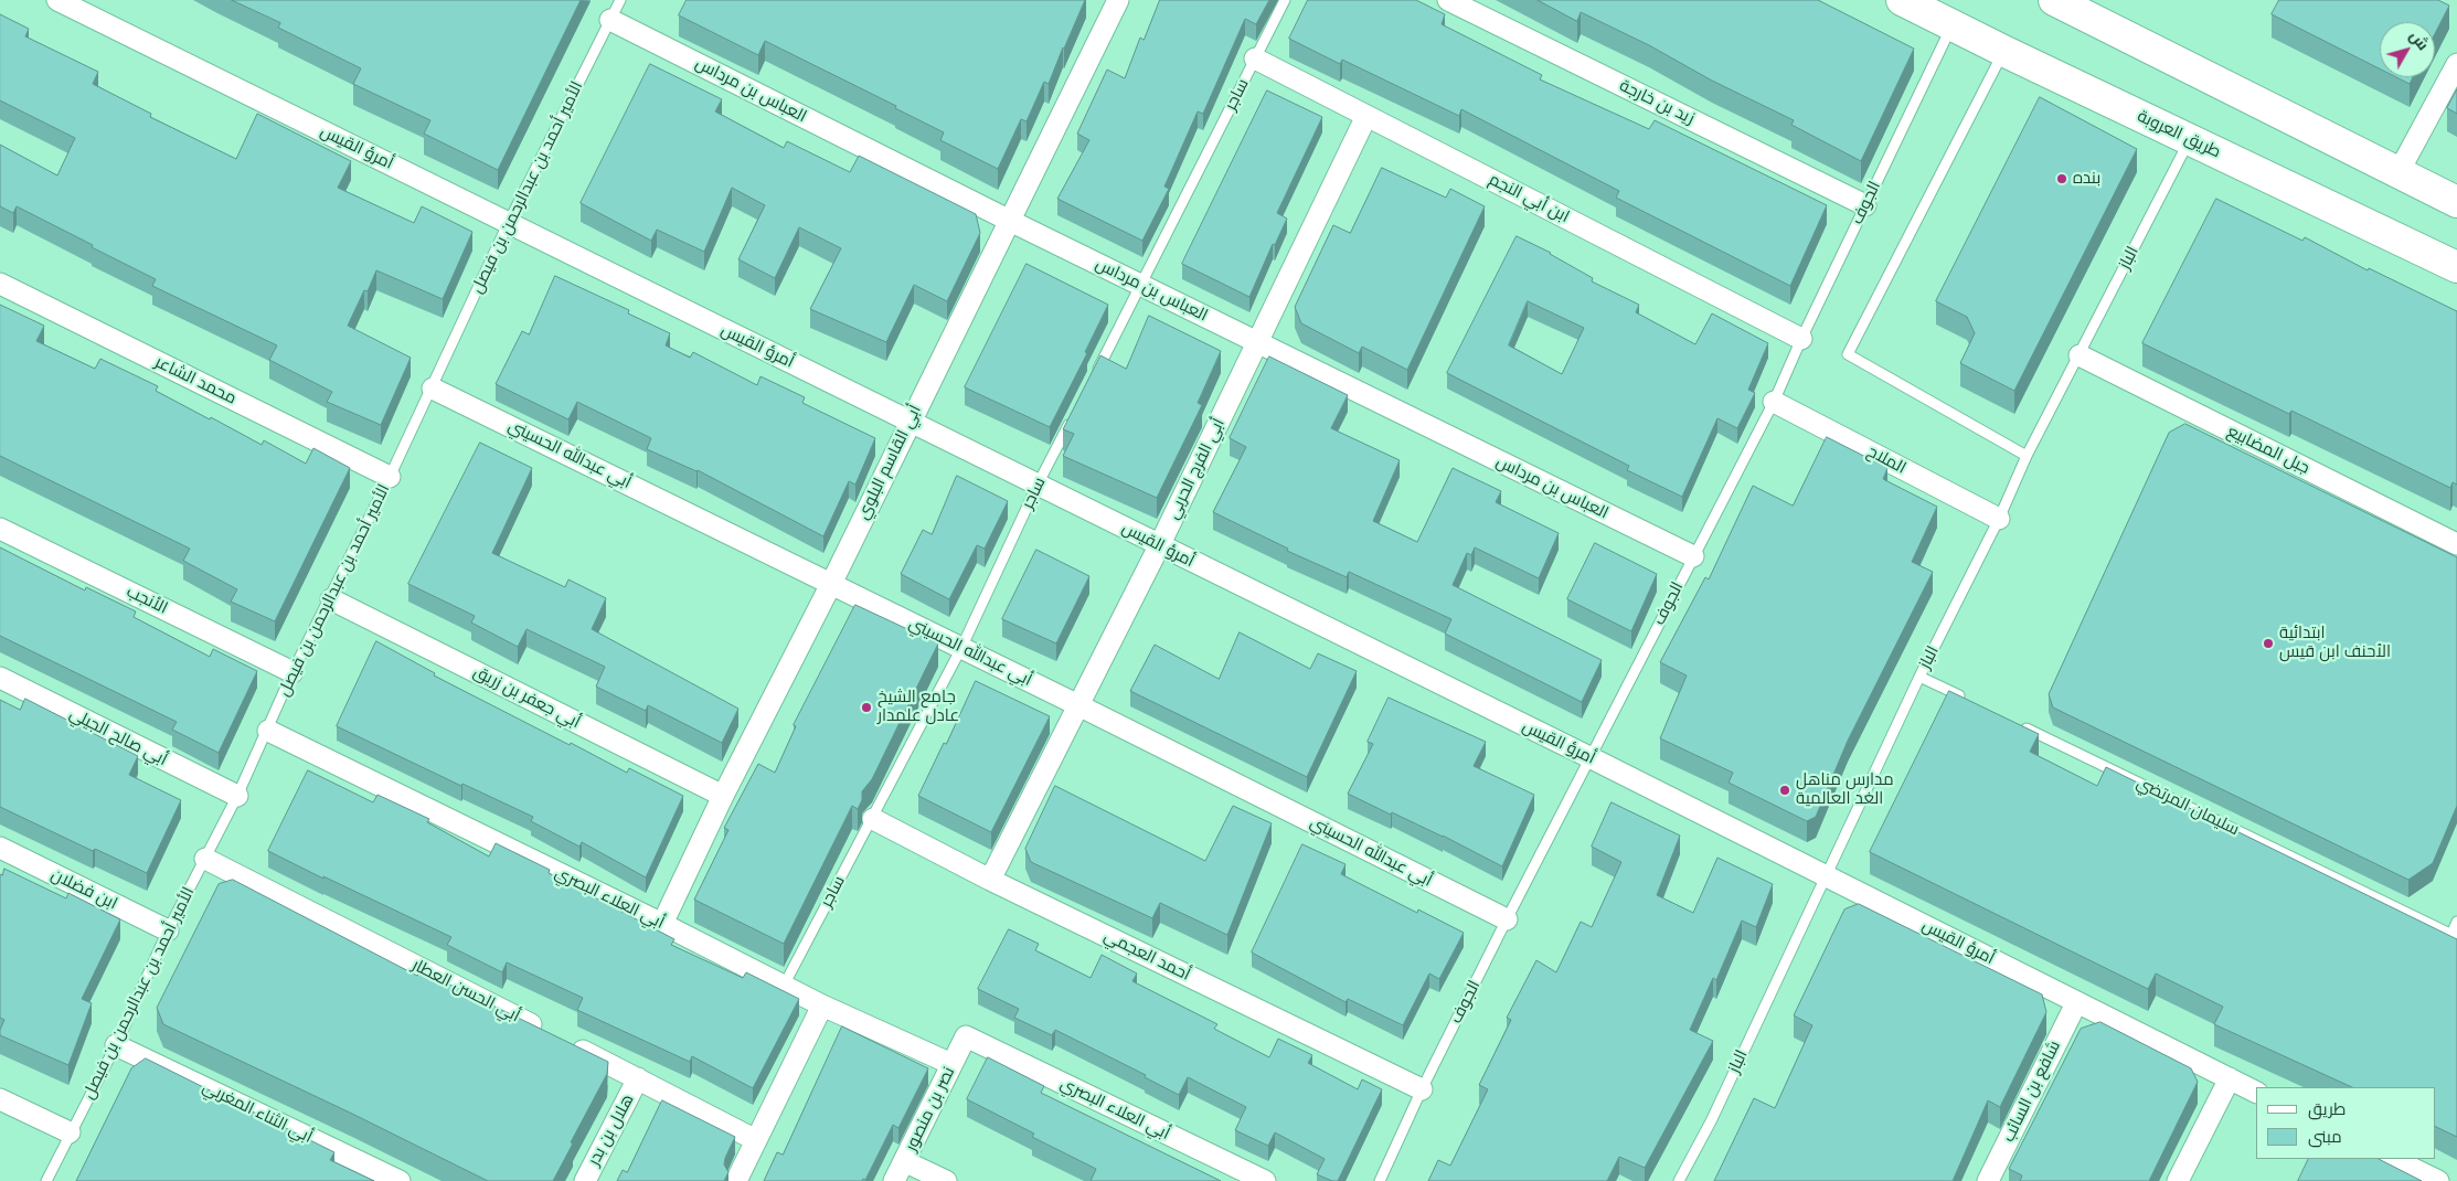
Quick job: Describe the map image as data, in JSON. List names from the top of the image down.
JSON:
{
  "streets": {
    "main road": ["طريق العروبة"],
    "street": [
      "العباس بن مرداس",
      "زيد بن خارجة",
      "أمرؤ القيس",
      "ابن أبي النجم",
      "محمد الشاعر",
      "جبل المضابيع",
      "أبي عبدالله الحسيني",
      "الملاح",
      "أبي القاسم البلوي",
      "أبي الفرج الحربي",
      "الأنجب",
      "أبي جعفر بن زريق",
      "أبي صالح الجيلي",
      "ابن فضلان",
      "أبي العلاء البصري",
      "أحمد العجمي",
      "أبي الحسن العطار",
      "شافع بن السائب",
      "نصر بن منصور",
      "أبي الثناء المغربي",
      "هلال بن بدر"
    ],
    "lane": [
      "ساجر",
      "الأمير أحمد بن عبدالرحمن بن فيصل",
      "الجوف",
      "الباز",
      "سليمان المرتضي"
    ]
  },
  "crossings": [
    ["العباس بن مرداس", "ساجر"],
    ["العباس بن مرداس", "الأمير أحمد بن عبدالرحمن بن فيصل"],
    ["العباس بن مرداس", "الجوف"],
    ["العباس بن مرداس", "أبي القاسم البلوي"],
    ["العباس بن مرداس", "أبي الفرج الحربي"],
    ["ساجر", "أمرؤ القيس"],
    ["ساجر", "ابن أبي النجم"],
    ["ساجر", "أبي عبدالله الحسيني"],
    ["ساجر", "أبي العلاء البصري"],
    ["ساجر", "أحمد العجمي"],
    ["زيد بن خارجة", "الجوف"],
    ["طريق العروبة", "الجوف"],
    ["طريق العروبة", "الباز"],
    ["أمرؤ القيس", "الأمير أحمد بن عبدالرحمن بن فيصل"],
    ["أمرؤ القيس", "الجوف"],
    ["أمرؤ القيس", "الباز"],
    ["أمرؤ القيس", "أبي القاسم البلوي"],
    ["أمرؤ القيس", "أبي الفرج الحربي"],
    ["أمرؤ القيس", "شافع بن السائب"],
    ["الأمير أحمد بن عبدالرحمن بن فيصل", "محمد الشاعر"],
    ["الأمير أحمد بن عبدالرحمن بن فيصل", "أبي عبدالله الحسيني"],
    ["الأمير أحمد بن عبدالرحمن بن فيصل", "الأنجب"],
    ["الأمير أحمد بن عبدالرحمن بن فيصل", "أبي جعفر بن زريق"],
    ["الأمير أحمد بن عبدالرحمن بن فيصل", "أبي صالح الجيلي"],
    ["الأمير أحمد بن عبدالرحمن بن فيصل", "ابن فضلان"],
    ["الأمير أحمد بن عبدالرحمن بن فيصل", "أبي العلاء البصري"],
    ["الأمير أحمد بن عبدالرحمن بن فيصل", "أبي الحسن العطار"],
    ["الأمير أحمد بن عبدالرحمن بن فيصل", "أبي الثناء المغربي"],
    ["ابن أبي النجم", "الجوف"],
    ["ابن أبي النجم", "أبي الفرج الحربي"],
    ["الجوف", "أبي عبدالله الحسيني"],
    ["الجوف", "الملاح"],
    ["الجوف", "أحمد العجمي"],
    ["الباز", "جبل المضابيع"],
    ["الباز", "الملاح"],
    ["أبي عبدالله الحسيني", "أبي القاسم البلوي"],
    ["أبي عبدالله الحسيني", "أبي الفرج الحربي"],
    ["أبي القاسم البلوي", "أبي جعفر بن زريق"],
    ["أبي القاسم البلوي", "أبي العلاء البصري"],
    ["أبي الفرج الحربي", "أحمد العجمي"],
    ["أبي العلاء البصري", "نصر بن منصور"]
  ],
  "places": [
    "بنده",
    "ابتدائية الأحنف ابن قيس",
    "جامع الشيخ عادل علمدار",
    "مدارس مناهل الغد العالمية"
  ],
  "legend": ["طريق", "مبنى"],
  "north": "top right"
}
